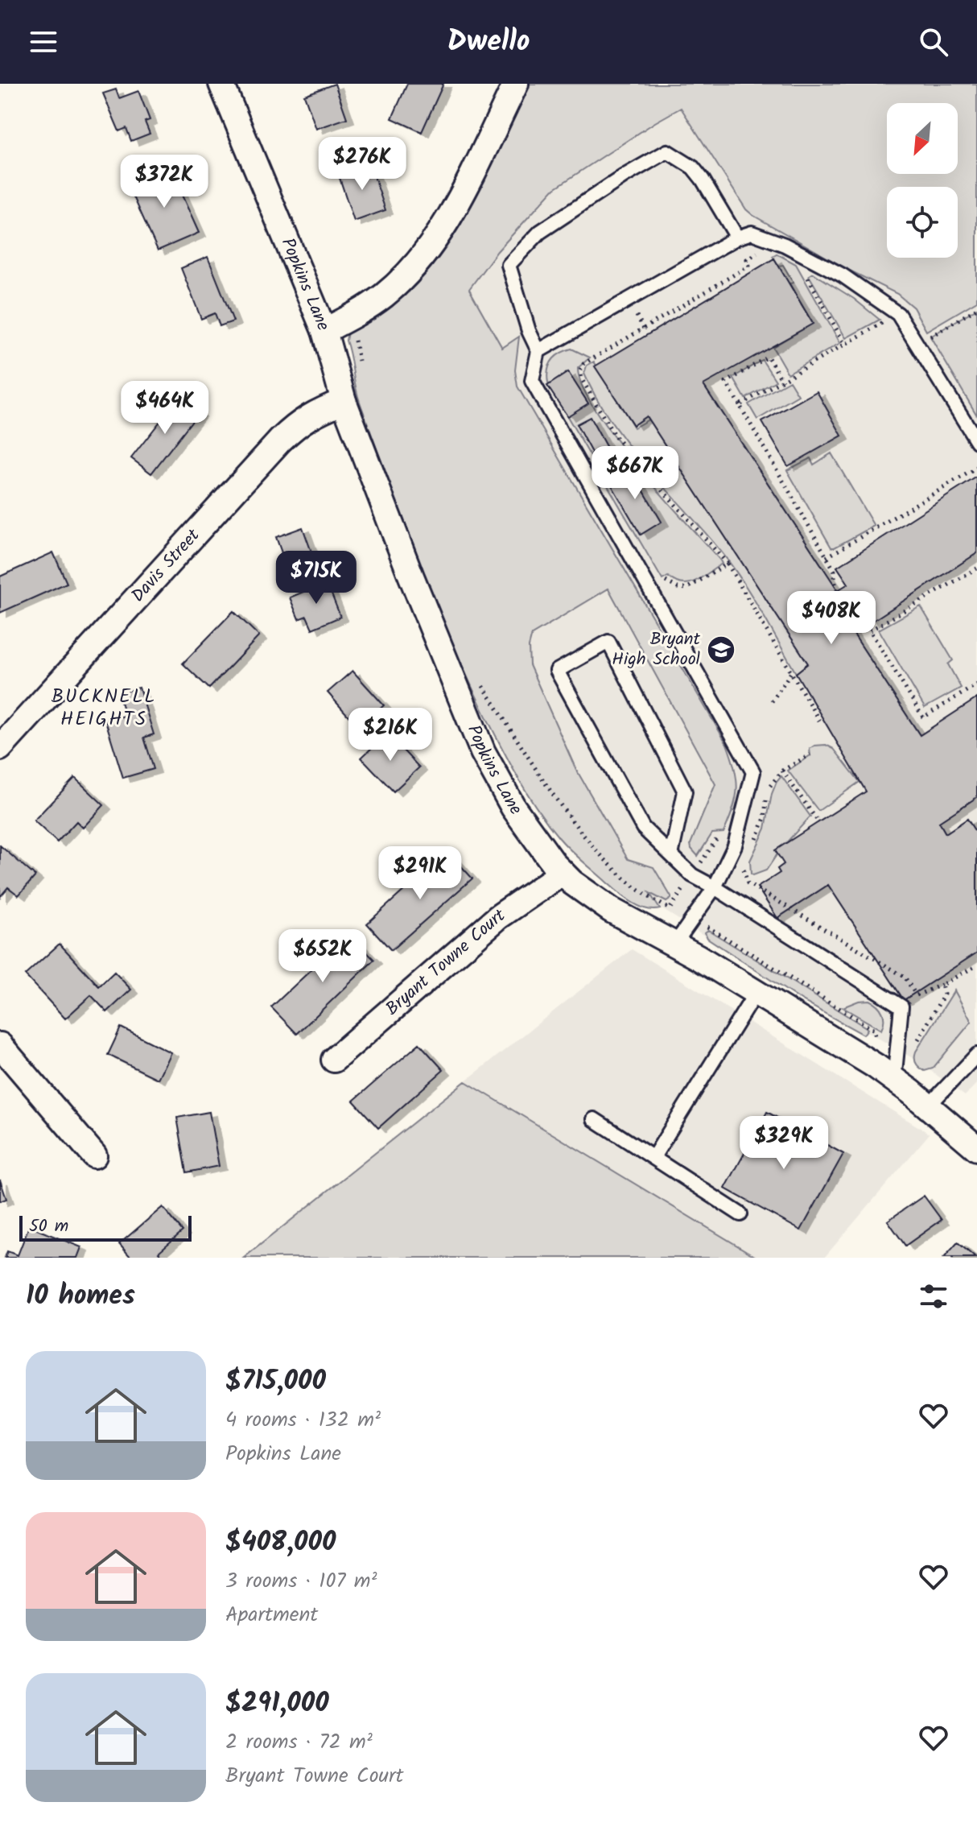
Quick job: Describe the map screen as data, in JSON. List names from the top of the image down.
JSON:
{
  "streets": {
    "street": ["Popkins Lane", "Davis Street", "Bryant Towne Court"]
  },
  "crossings": [
    ["Popkins Lane", "Davis Street"],
    ["Popkins Lane", "Bryant Towne Court"]
  ],
  "districts": ["BUCKNELL HEIGHTS"],
  "places": {
    "school or university": ["Bryant High School"]
  },
  "scale_bar": "50 m",
  "north": "bottom left",
  "page": {
    "header": "Dwello",
    "price": [
      "$276K",
      "$372K",
      "$464K",
      "$667K",
      "$715K",
      "$408K",
      "$216K",
      "$291K",
      "$652K",
      "$329K"
    ],
    "scale": "50 m",
    "heading": "10 homes",
    "list": [
      {
        "name": "$715,000",
        "note": "4 rooms · 132 m² · Popkins Lane"
      },
      {
        "name": "$408,000",
        "note": "3 rooms · 107 m² · Apartment"
      },
      {
        "name": "$291,000",
        "note": "2 rooms · 72 m² · Bryant Towne Court"
      }
    ]
  }
}
